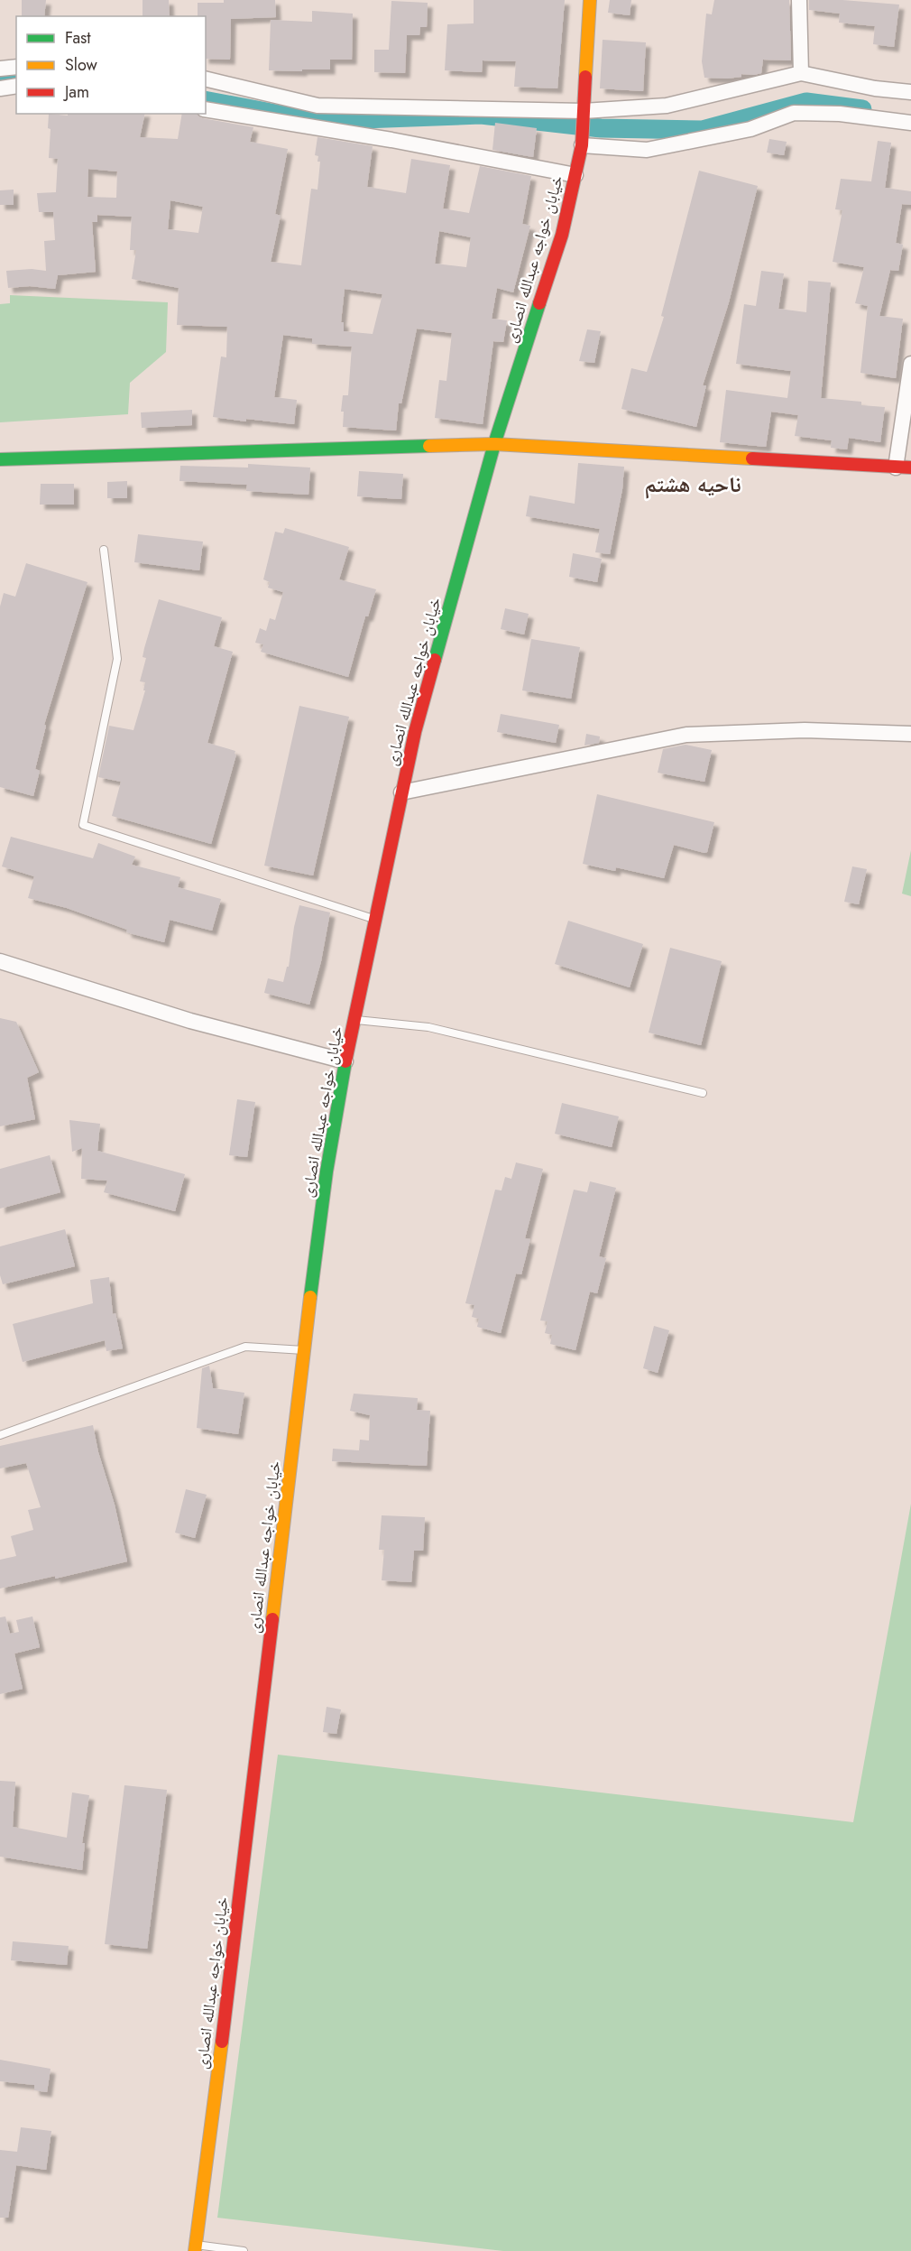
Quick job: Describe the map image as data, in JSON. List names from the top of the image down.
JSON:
{
  "streets": {
    "street": ["خیابان خواجه عبدالله انصاری"]
  },
  "districts": ["ناحیه هشتم"],
  "legend": ["Fast", "Slow", "Jam"]
}
